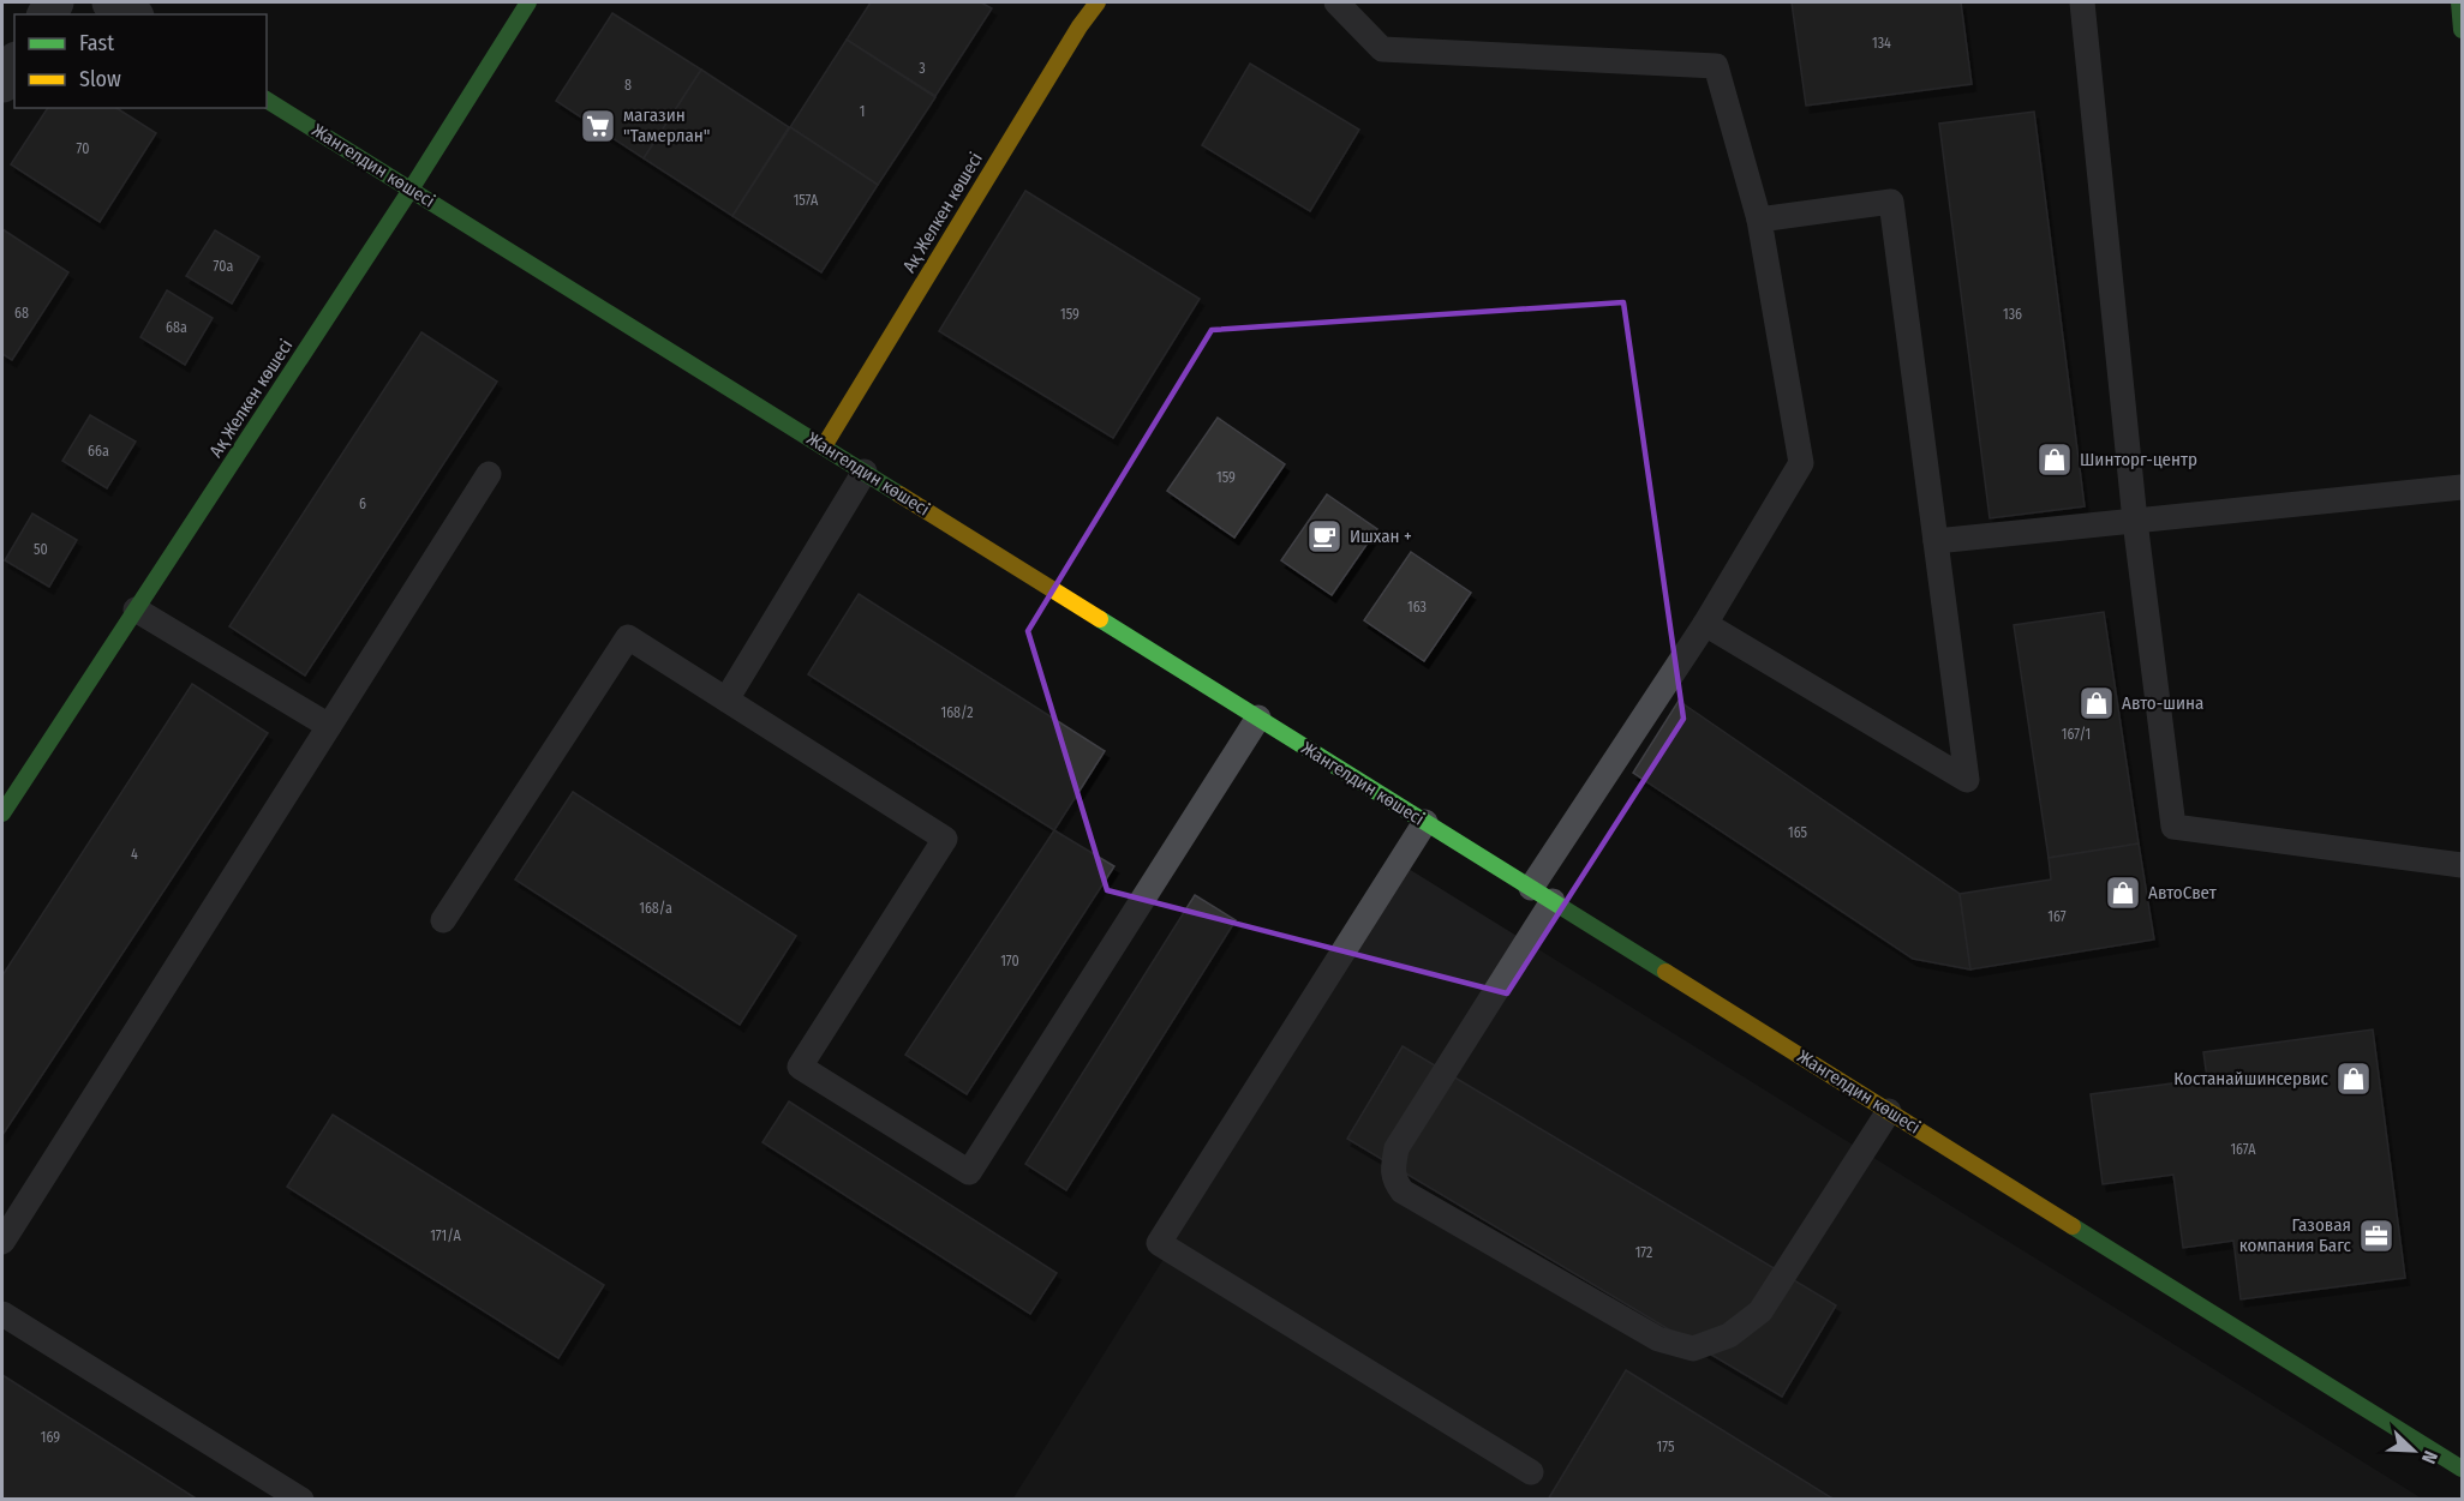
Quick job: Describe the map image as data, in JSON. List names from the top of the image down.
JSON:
{
  "streets": {
    "main road": ["Жангелдин көшесі", "Ақ Желкен көшесі"]
  },
  "crossings": [
    ["Жангелдин көшесі", "Ақ Желкен көшесі"]
  ],
  "places": {
    "supermarket": ["магазин \"Тамерлан\""],
    "shop": [
      "Шинторг-центр",
      "Авто-шина",
      "АвтоСвет",
      "Костанайшинсервис"
    ],
    "cafe": ["Ишхан +"],
    "office": ["Газовая компания Багс"]
  },
  "house_numbers": [
    "134",
    "3",
    "8",
    "1",
    "70",
    "157А",
    "70а",
    "68",
    "159",
    "136",
    "68а",
    "66а",
    "159",
    "6",
    "50",
    "163",
    "168/2",
    "167/1",
    "165",
    "4",
    "168/а",
    "167",
    "170",
    "167А",
    "171/А",
    "172",
    "169",
    "175"
  ],
  "legend": ["Fast", "Slow"],
  "north": "bottom right"
}
